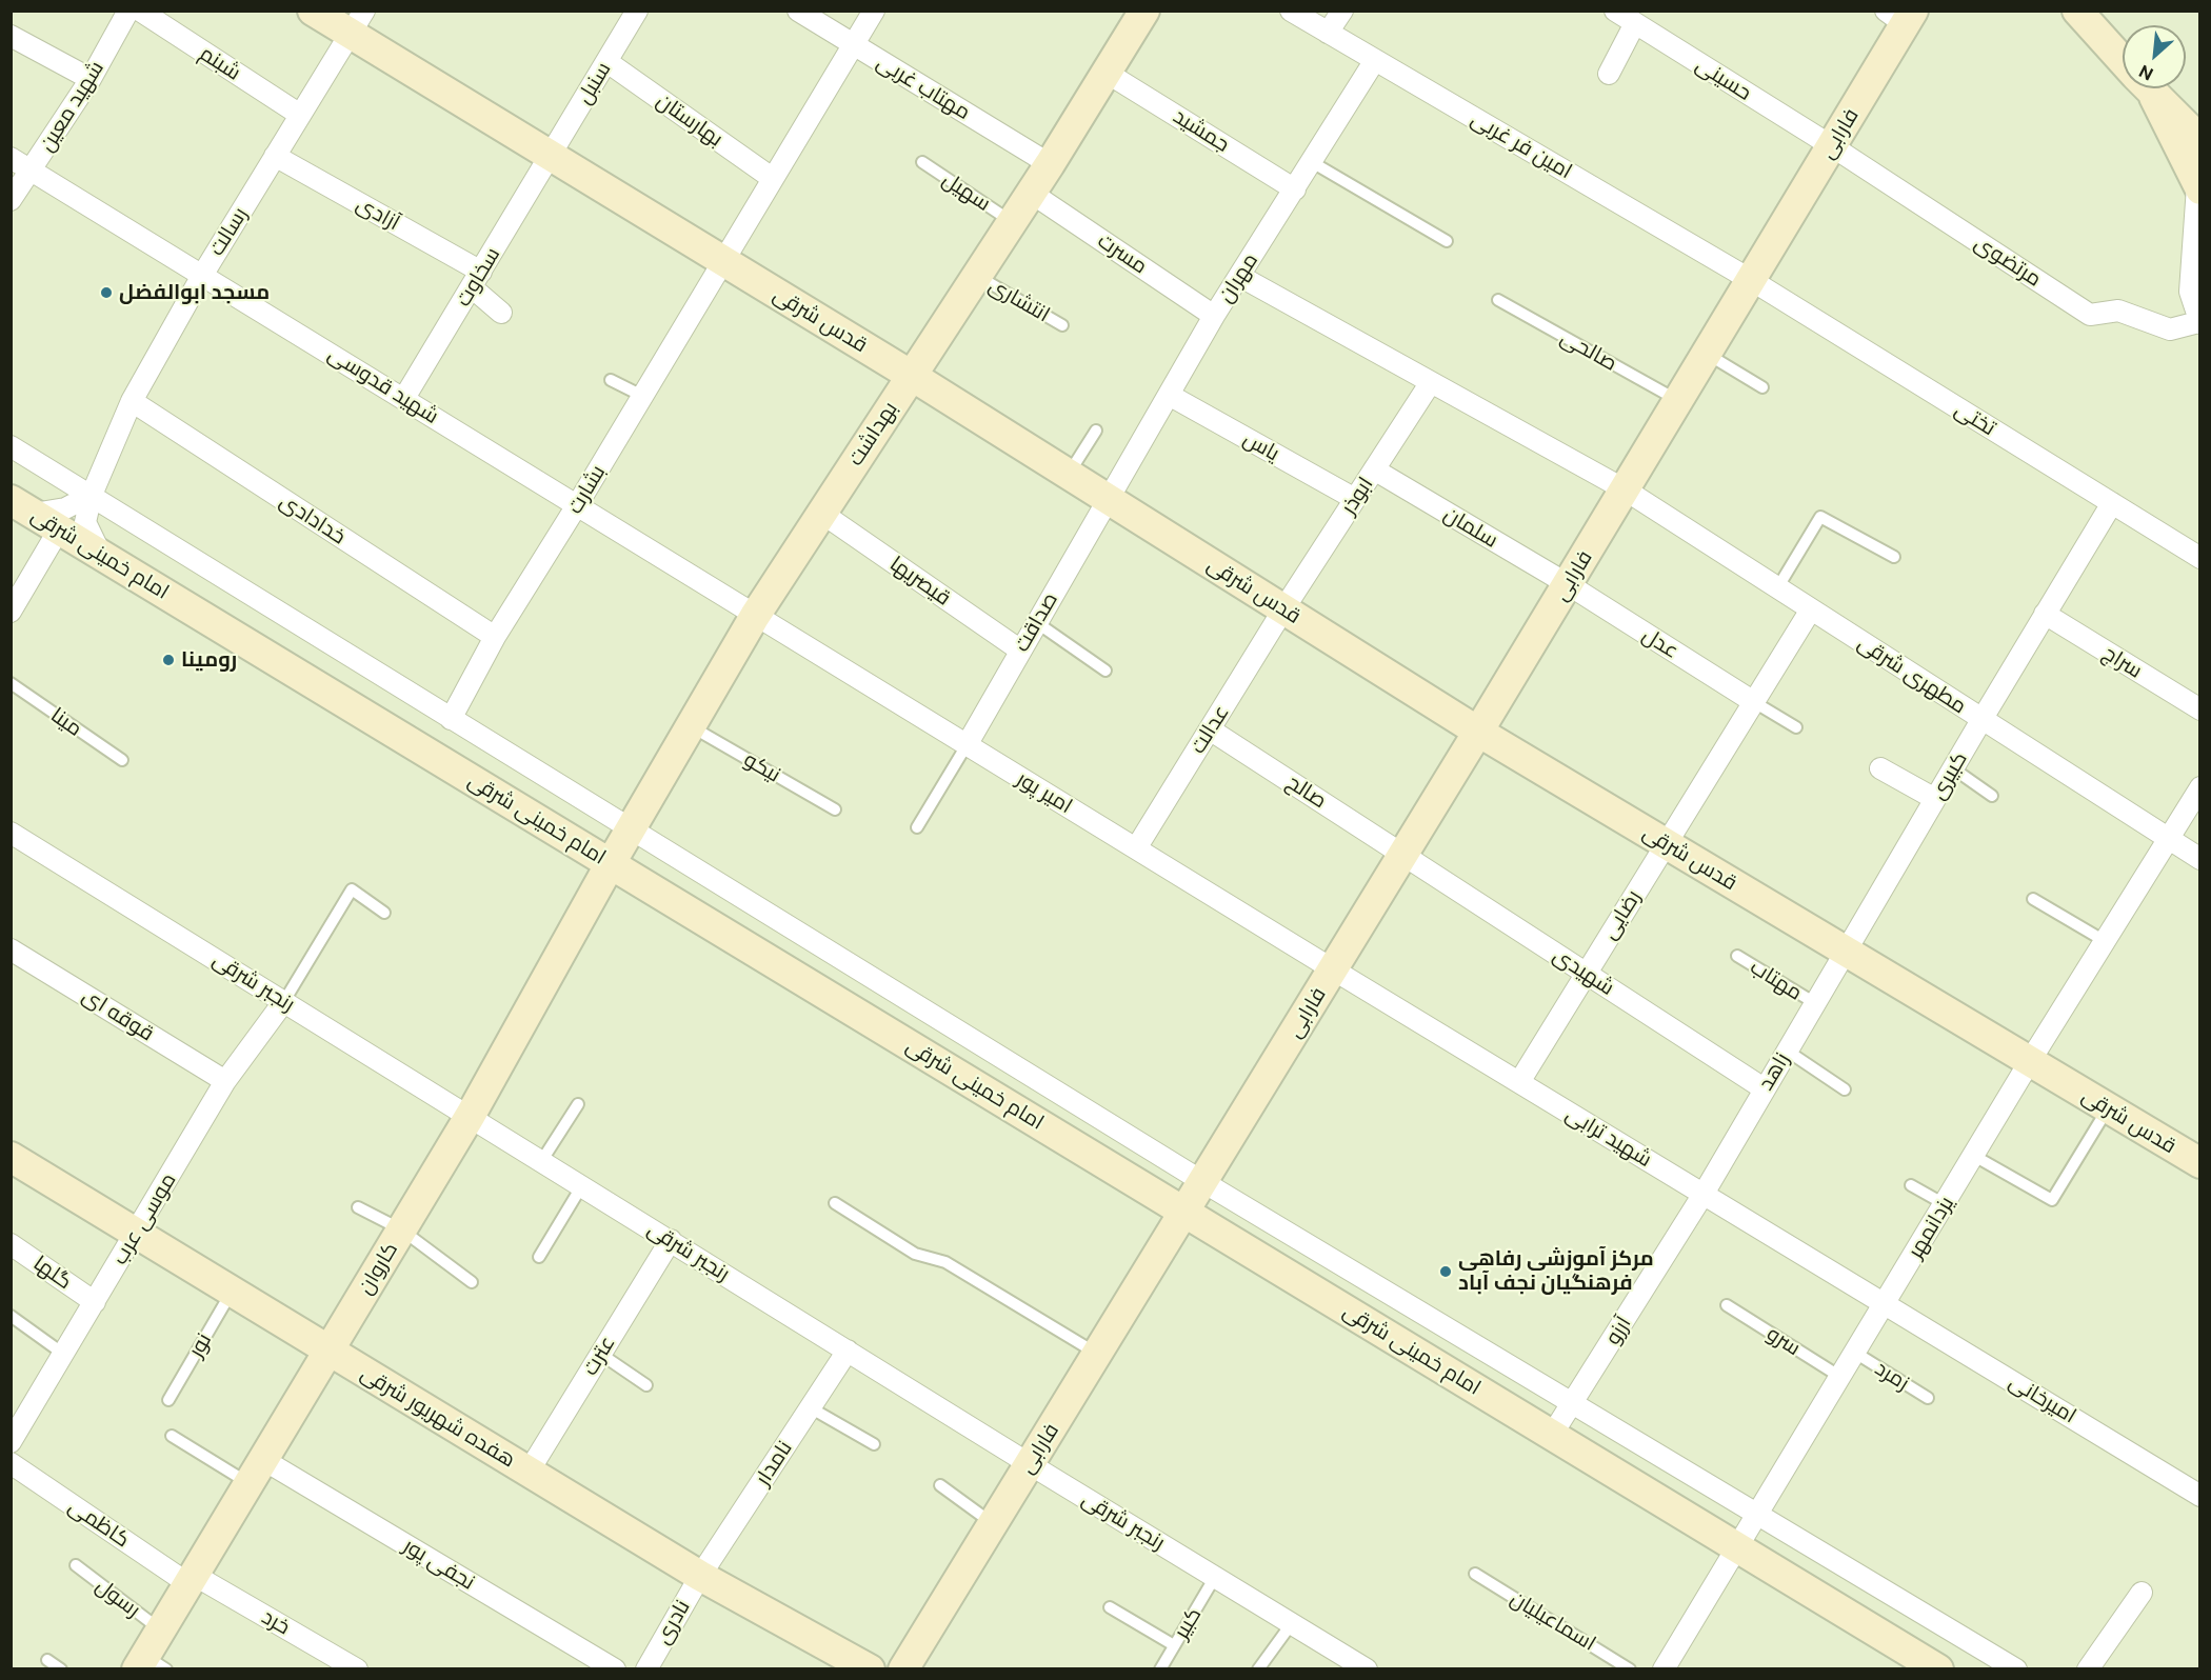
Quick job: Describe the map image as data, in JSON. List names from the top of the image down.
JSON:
{
  "streets": {
    "street": [
      "شبنم",
      "حسینی",
      "سنبل",
      "مهتاب غربی",
      "شهید معین",
      "بهارستان",
      "جمشید",
      "فارابی",
      "امین فر غربی",
      "آزادی",
      "رسالت",
      "مسرت",
      "مرتضوی",
      "سخاوت",
      "مهران",
      "قدس شرقی",
      "شهید قدوسی",
      "تختی",
      "بهداشت",
      "یاس",
      "بشارت",
      "ابوذر",
      "خدادادی",
      "سلمان",
      "امام خمینی شرقی",
      "قیصریها",
      "صداقت",
      "عدل",
      "سراج",
      "مطهری شرقی",
      "عدالت",
      "کبیری",
      "صالح",
      "امیر پور",
      "رضایی",
      "شهیدی",
      "رنجبر شرقی",
      "قوقه ای",
      "زاهد",
      "شهید ترابی",
      "موسی عرب",
      "یزدانمهر",
      "کاروان",
      "گلها",
      "آرزو",
      "عترت",
      "امیرخانی",
      "هفده شهریور شرقی",
      "نامدار",
      "کاظمی",
      "نجفی پور",
      "خرد",
      "نادری"
    ],
    "lane": [
      "سهیل",
      "انتشاری",
      "صالحی",
      "مینا",
      "نیکو",
      "مهتاب",
      "سرو",
      "نور",
      "زمرد",
      "رسول",
      "اسماعیلیان",
      "کبیر"
    ]
  },
  "crossings": [
    ["شبنم", "رسالت"],
    ["حسینی", "فارابی"],
    ["حسینی", "مرتضوی"],
    ["سنبل", "بهارستان"],
    ["سنبل", "سخاوت"],
    ["سنبل", "قدس شرقی"],
    ["مهتاب غربی", "بهداشت"],
    ["شهید معین", "شهید قدوسی"],
    ["جمشید", "مهران"],
    ["جمشید", "بهداشت"],
    ["فارابی", "امین فر غربی"],
    ["فارابی", "مرتضوی"],
    ["فارابی", "قدس شرقی"],
    ["فارابی", "صالحی"],
    ["فارابی", "تختی"],
    ["فارابی", "سلمان"],
    ["فارابی", "امام خمینی شرقی"],
    ["فارابی", "عدل"],
    ["فارابی", "مطهری شرقی"],
    ["فارابی", "صالح"],
    ["فارابی", "امیر پور"],
    ["فارابی", "شهیدی"],
    ["فارابی", "رنجبر شرقی"],
    ["فارابی", "شهید ترابی"],
    ["امین فر غربی", "مهران"],
    ["امین فر غربی", "تختی"],
    ["سهیل", "بهداشت"],
    ["آزادی", "رسالت"],
    ["آزادی", "سخاوت"],
    ["رسالت", "قدس شرقی"],
    ["رسالت", "شهید قدوسی"],
    ["رسالت", "خدادادی"],
    ["رسالت", "امام خمینی شرقی"],
    ["مسرت", "مهران"],
    ["مسرت", "بهداشت"],
    ["سخاوت", "قدس شرقی"],
    ["سخاوت", "شهید قدوسی"],
    ["مهران", "قدس شرقی"],
    ["مهران", "یاس"],
    ["مهران", "صداقت"],
    ["انتشاری", "بهداشت"],
    ["قدس شرقی", "بهداشت"],
    ["قدس شرقی", "بشارت"],
    ["قدس شرقی", "ابوذر"],
    ["قدس شرقی", "صداقت"],
    ["قدس شرقی", "عدالت"],
    ["قدس شرقی", "کبیری"],
    ["قدس شرقی", "رضایی"],
    ["قدس شرقی", "زاهد"],
    ["قدس شرقی", "یزدانمهر"],
    ["شهید قدوسی", "بهداشت"],
    ["شهید قدوسی", "بشارت"],
    ["شهید قدوسی", "امیر پور"],
    ["تختی", "کبیری"],
    ["بهداشت", "امام خمینی شرقی"],
    ["بهداشت", "قیصریها"],
    ["بهداشت", "نیکو"],
    ["بهداشت", "امیر پور"],
    ["بهداشت", "کاروان"],
    ["یاس", "ابوذر"],
    ["بشارت", "خدادادی"],
    ["ابوذر", "سلمان"],
    ["ابوذر", "عدالت"],
    ["سلمان", "عدل"],
    ["امام خمینی شرقی", "یزدانمهر"],
    ["امام خمینی شرقی", "کاروان"],
    ["امام خمینی شرقی", "آرزو"],
    ["قیصریها", "صداقت"],
    ["صداقت", "امیر پور"],
    ["سراج", "کبیری"],
    ["مطهری شرقی", "کبیری"],
    ["مطهری شرقی", "یزدانمهر"],
    ["عدالت", "صالح"],
    ["عدالت", "امیر پور"],
    ["کبیری", "زاهد"],
    ["صالح", "شهیدی"],
    ["امیر پور", "شهید ترابی"],
    ["رضایی", "شهیدی"],
    ["رضایی", "شهید ترابی"],
    ["شهیدی", "زاهد"],
    ["مهتاب", "زاهد"],
    ["رنجبر شرقی", "موسی عرب"],
    ["رنجبر شرقی", "کاروان"],
    ["رنجبر شرقی", "عترت"],
    ["رنجبر شرقی", "نامدار"],
    ["رنجبر شرقی", "کبیر"],
    ["قوقه ای", "موسی عرب"],
    ["زاهد", "شهید ترابی"],
    ["زاهد", "آرزو"],
    ["شهید ترابی", "یزدانمهر"],
    ["شهید ترابی", "آرزو"],
    ["شهید ترابی", "امیرخانی"],
    ["موسی عرب", "گلها"],
    ["موسی عرب", "هفده شهریور شرقی"],
    ["یزدانمهر", "سرو"],
    ["یزدانمهر", "زمرد"],
    ["یزدانمهر", "امیرخانی"],
    ["کاروان", "هفده شهریور شرقی"],
    ["کاروان", "کاظمی"],
    ["کاروان", "نجفی پور"],
    ["کاروان", "رسول"],
    ["کاروان", "خرد"],
    ["نور", "هفده شهریور شرقی"],
    ["عترت", "هفده شهریور شرقی"],
    ["هفده شهریور شرقی", "نامدار"],
    ["هفده شهریور شرقی", "نادری"],
    ["نامدار", "نادری"],
    ["کاظمی", "خرد"]
  ],
  "places": ["مسجد ابوالفضل", "رومینا", "مرکز آموزشی رفاهی فرهنگیان نجف آباد"],
  "north": "bottom left"
}
